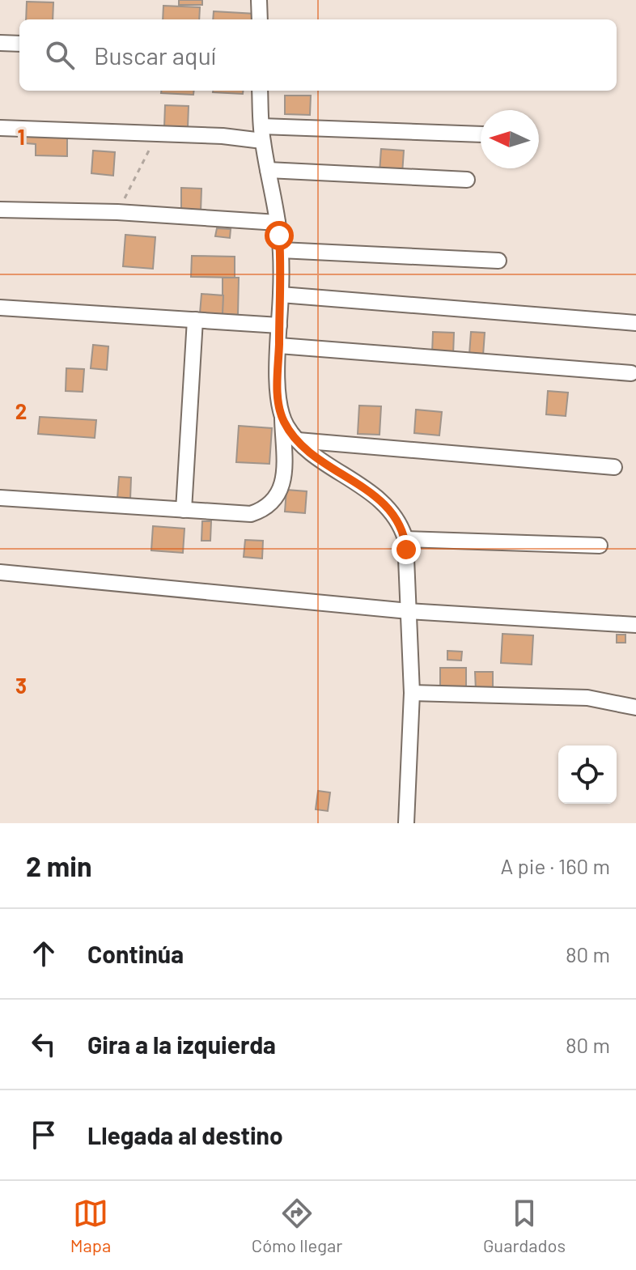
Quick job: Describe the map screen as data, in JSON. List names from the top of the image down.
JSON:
{
  "north": "left",
  "page": {
    "search": "Buscar aquí",
    "heading": ["2 min", "A pie · 160 m"],
    "list": [
      ["Continúa", "80 m"],
      ["Gira a la izquierda", "80 m"],
      "Llegada al destino"
    ],
    "nav": ["Mapa", "Cómo llegar", "Guardados"]
  },
  "grid": {
    "rows": ["1", "2", "3"]
  }
}
